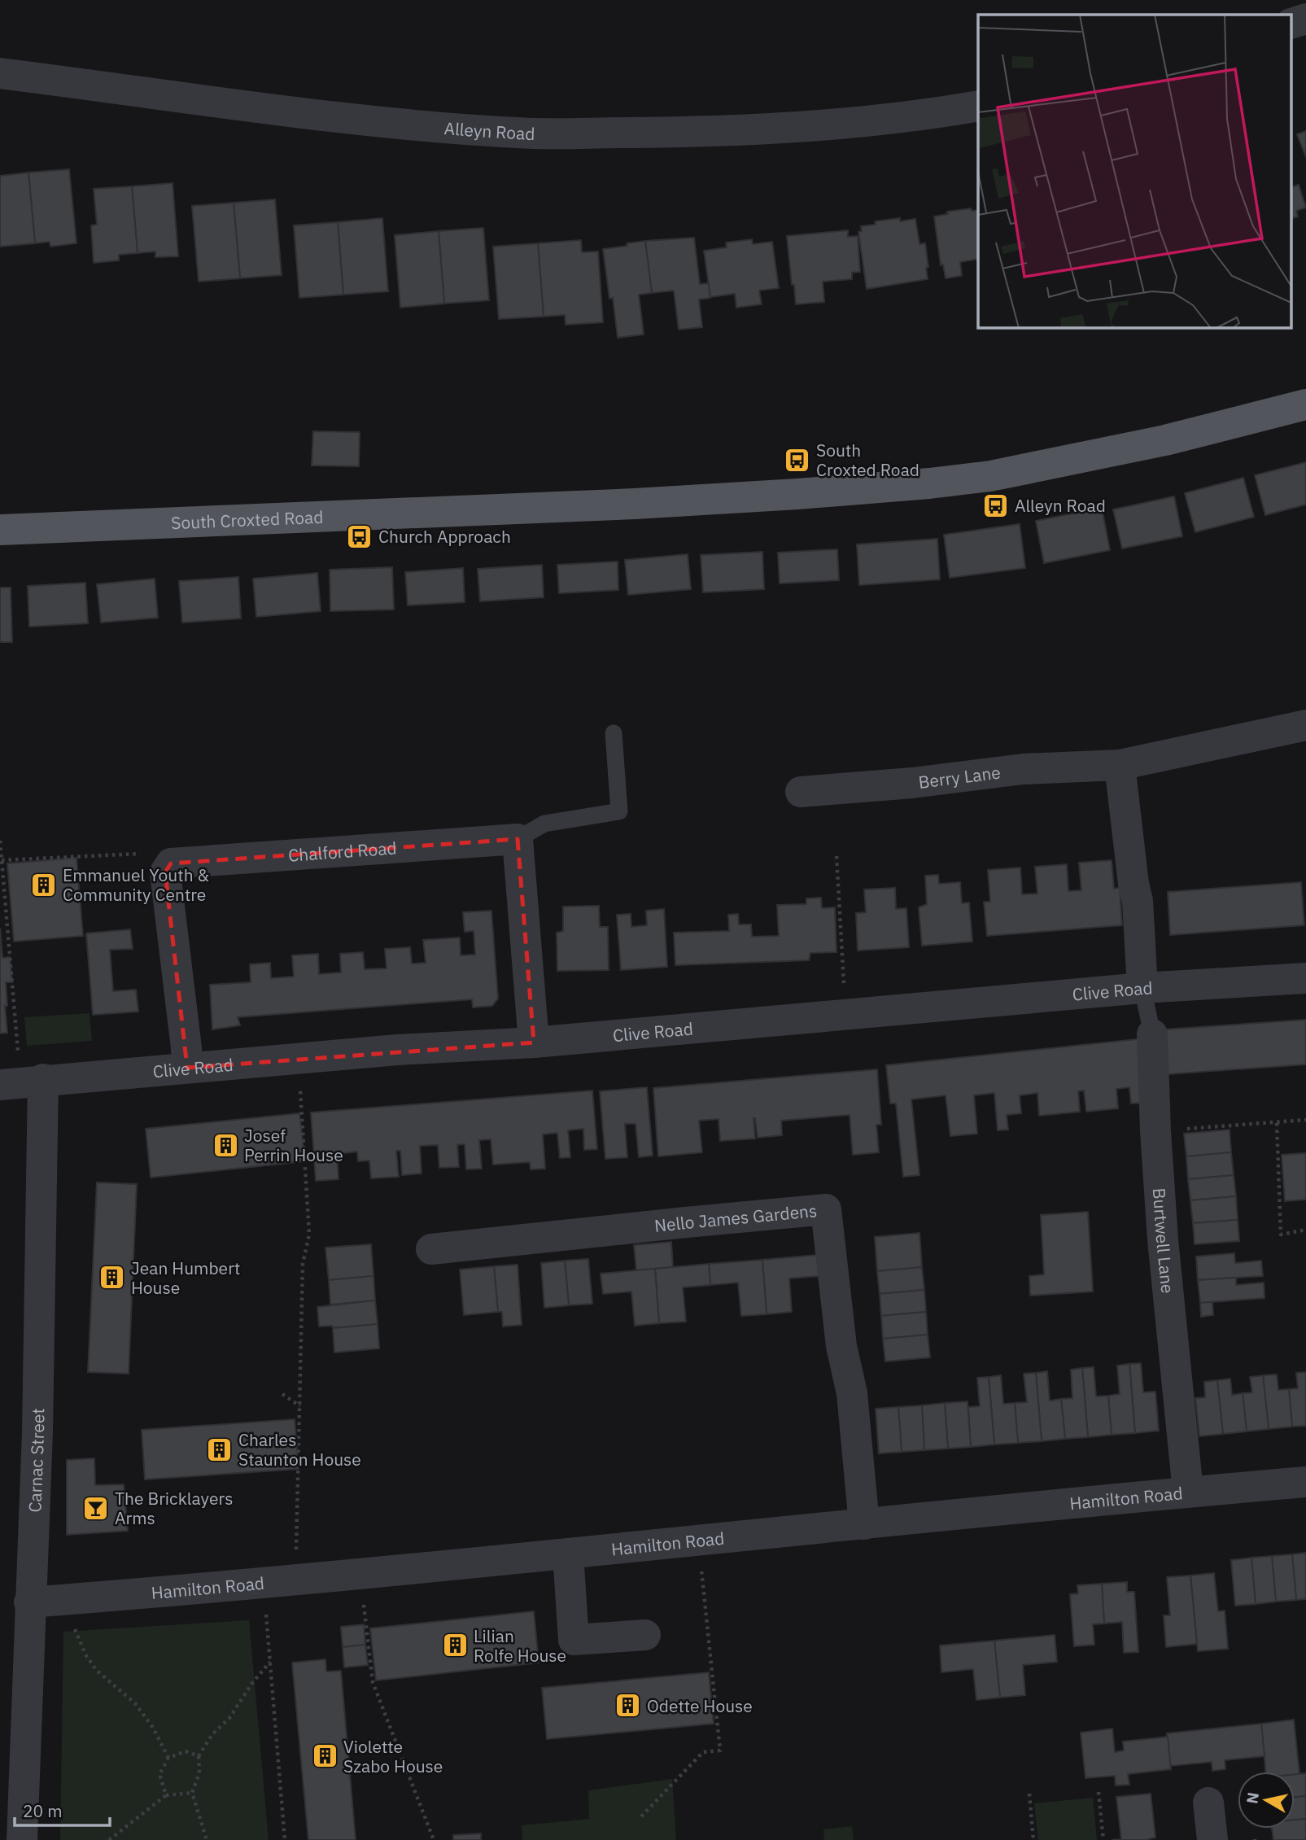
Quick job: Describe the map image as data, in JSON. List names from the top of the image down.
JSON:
{
  "streets": {
    "main road": ["South Croxted Road"],
    "street": [
      "Alleyn Road",
      "Berry Lane",
      "Chalford Road",
      "Clive Road",
      "Nello James Gardens",
      "Burtwell Lane",
      "Carnac Street",
      "Hamilton Road"
    ]
  },
  "crossings": [
    ["Clive Road", "Burtwell Lane"],
    ["Clive Road", "Carnac Street"],
    ["Nello James Gardens", "Hamilton Road"],
    ["Burtwell Lane", "Hamilton Road"],
    ["Carnac Street", "Hamilton Road"]
  ],
  "places": {
    "bus stop": ["South Croxted Road", "Alleyn Road", "Church Approach"],
    "building": [
      "Emmanuel Youth & Community Centre",
      "Josef Perrin House",
      "Jean Humbert House",
      "Charles Staunton House",
      "Lilian Rolfe House",
      "Odette House",
      "Violette Szabo House"
    ],
    "bar": ["The Bricklayers Arms"]
  },
  "scale_bar": "20 m",
  "north": "left"
}
